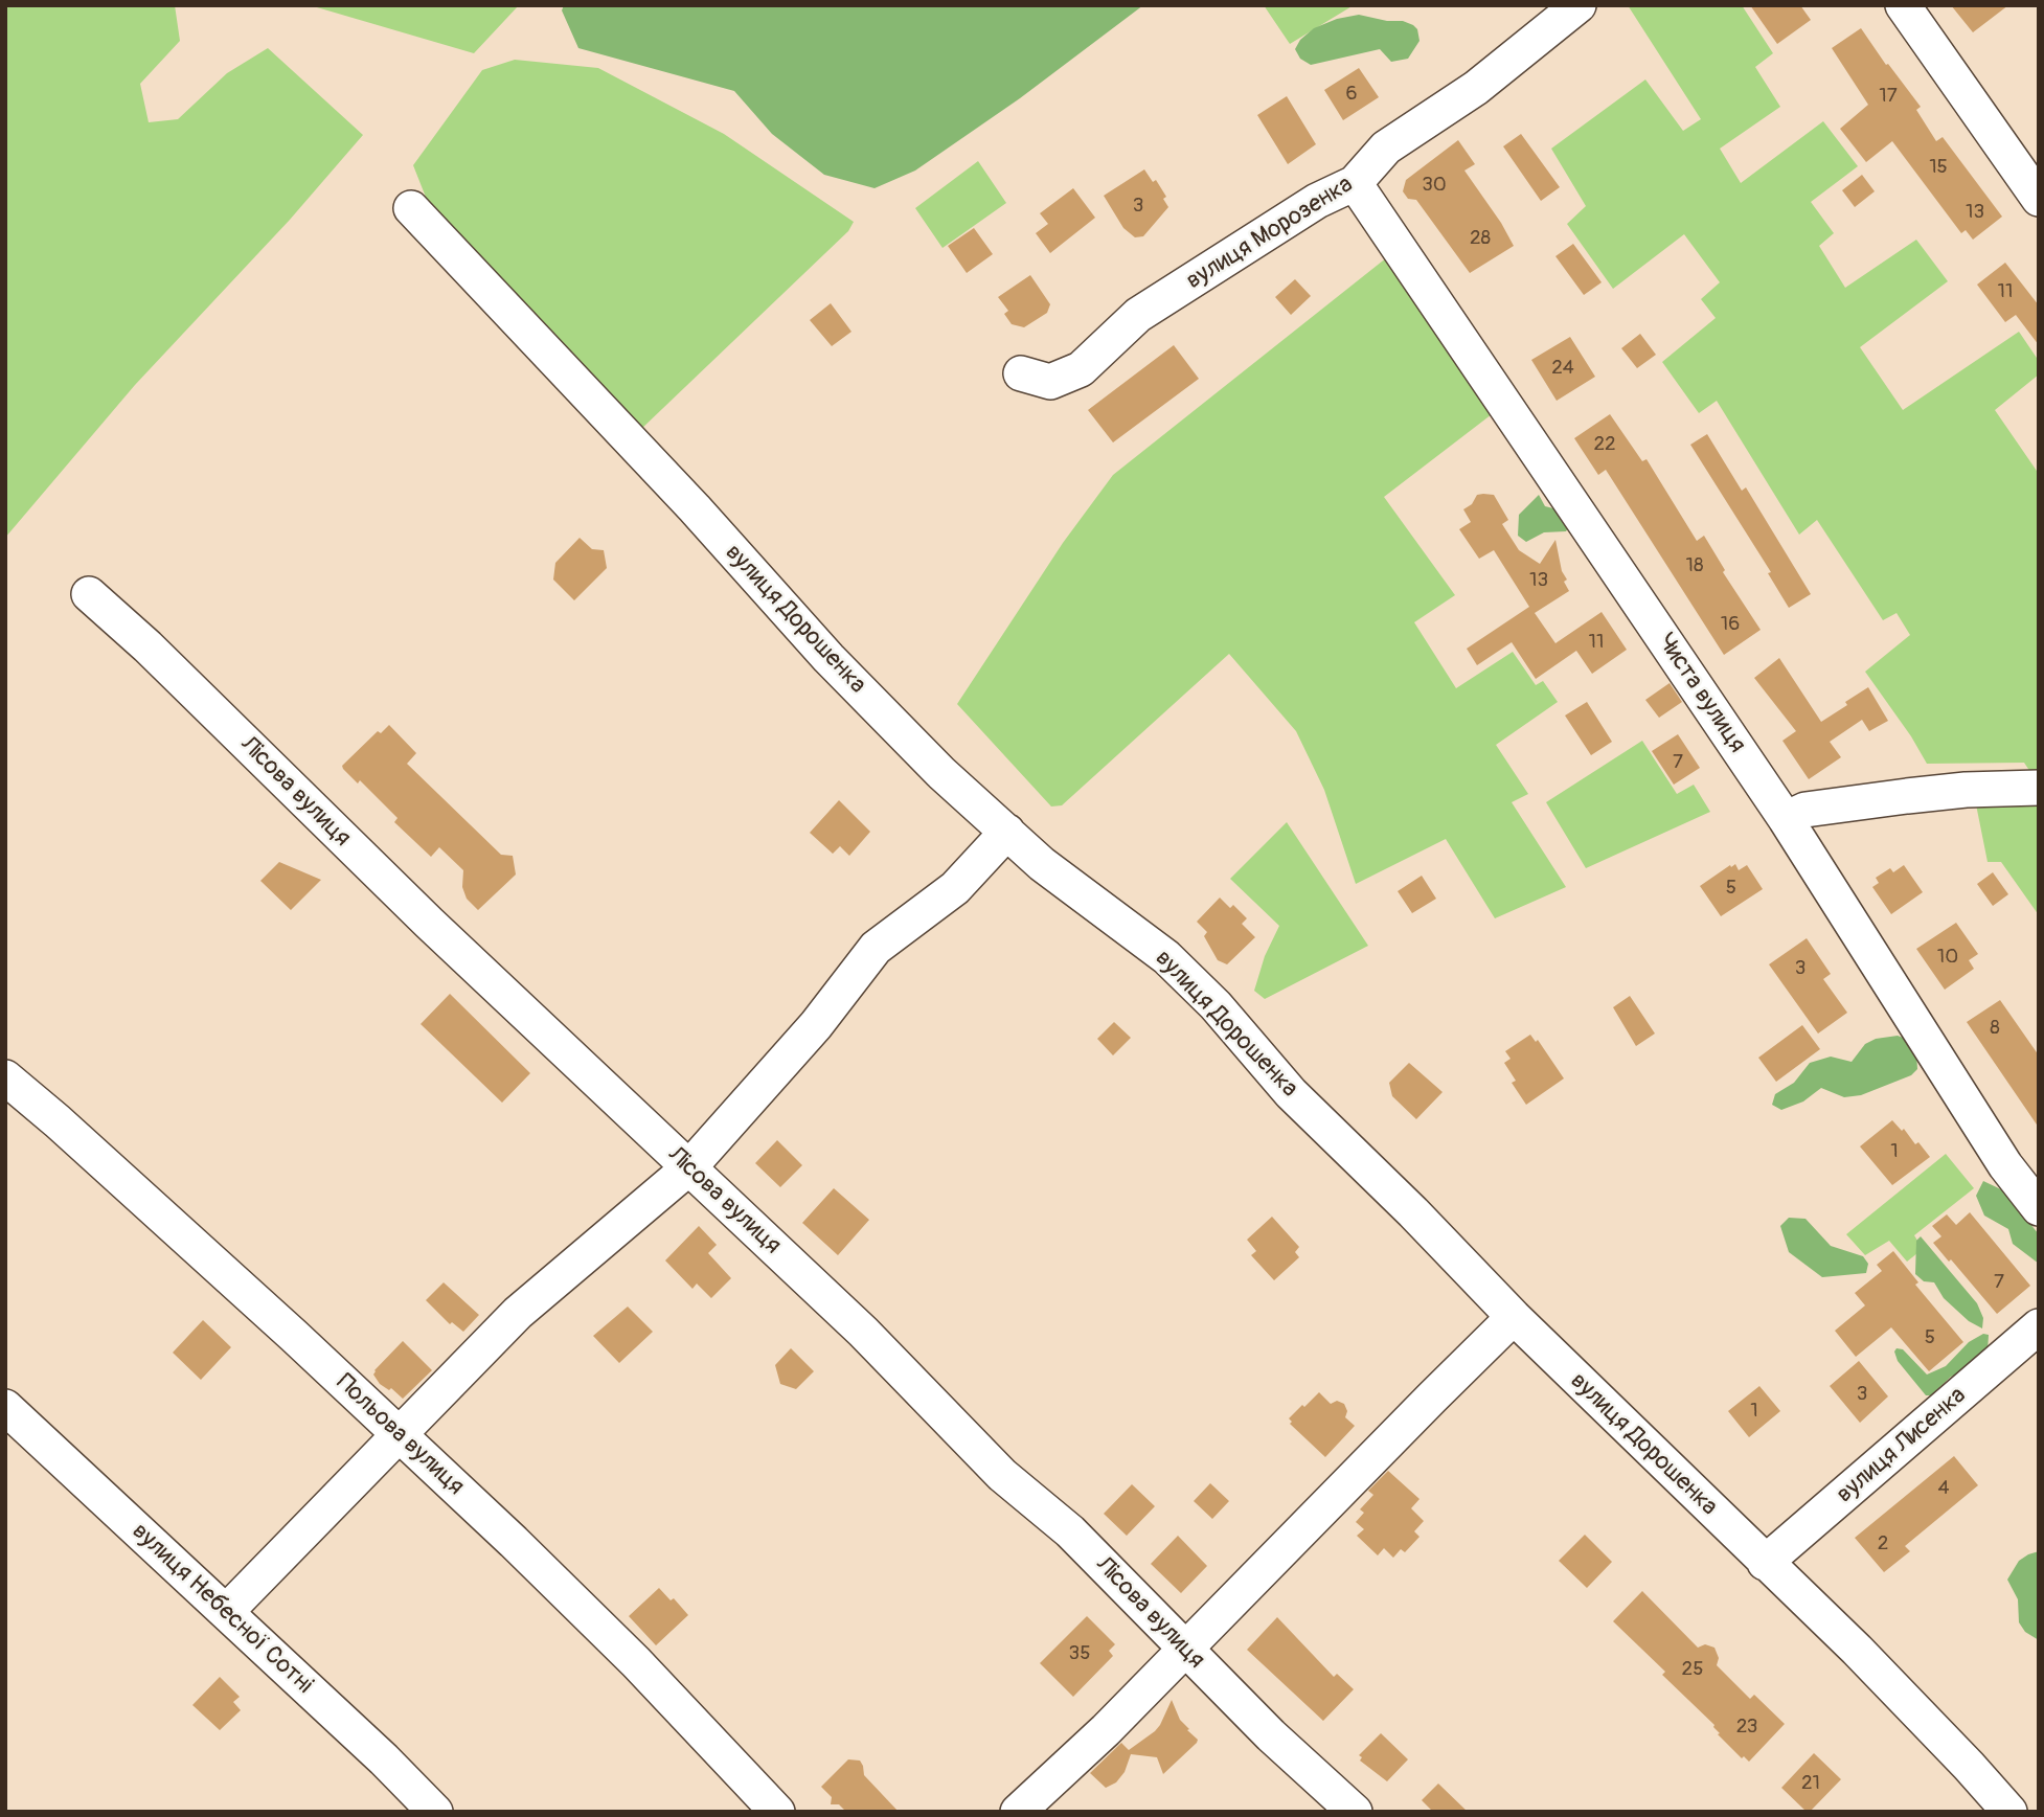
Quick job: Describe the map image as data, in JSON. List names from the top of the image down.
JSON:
{
  "streets": {
    "street": [
      "вулиця Морозенка",
      "вулиця Дорошенка",
      "Чиста вулиця",
      "Лісова вулиця",
      "Польова вулиця",
      "вулиця Лисенка",
      "вулиця Небесної Сотні"
    ]
  },
  "crossings": [
    ["вулиця Морозенка", "Чиста вулиця"],
    ["вулиця Дорошенка", "вулиця Лисенка"]
  ],
  "house_numbers": [
    "6",
    "17",
    "15",
    "30",
    "3",
    "13",
    "28",
    "11",
    "24",
    "22",
    "18",
    "13",
    "16",
    "11",
    "7",
    "5",
    "10",
    "3",
    "8",
    "1",
    "7",
    "5",
    "3",
    "1",
    "4",
    "2",
    "35",
    "25",
    "23",
    "21"
  ]
}
